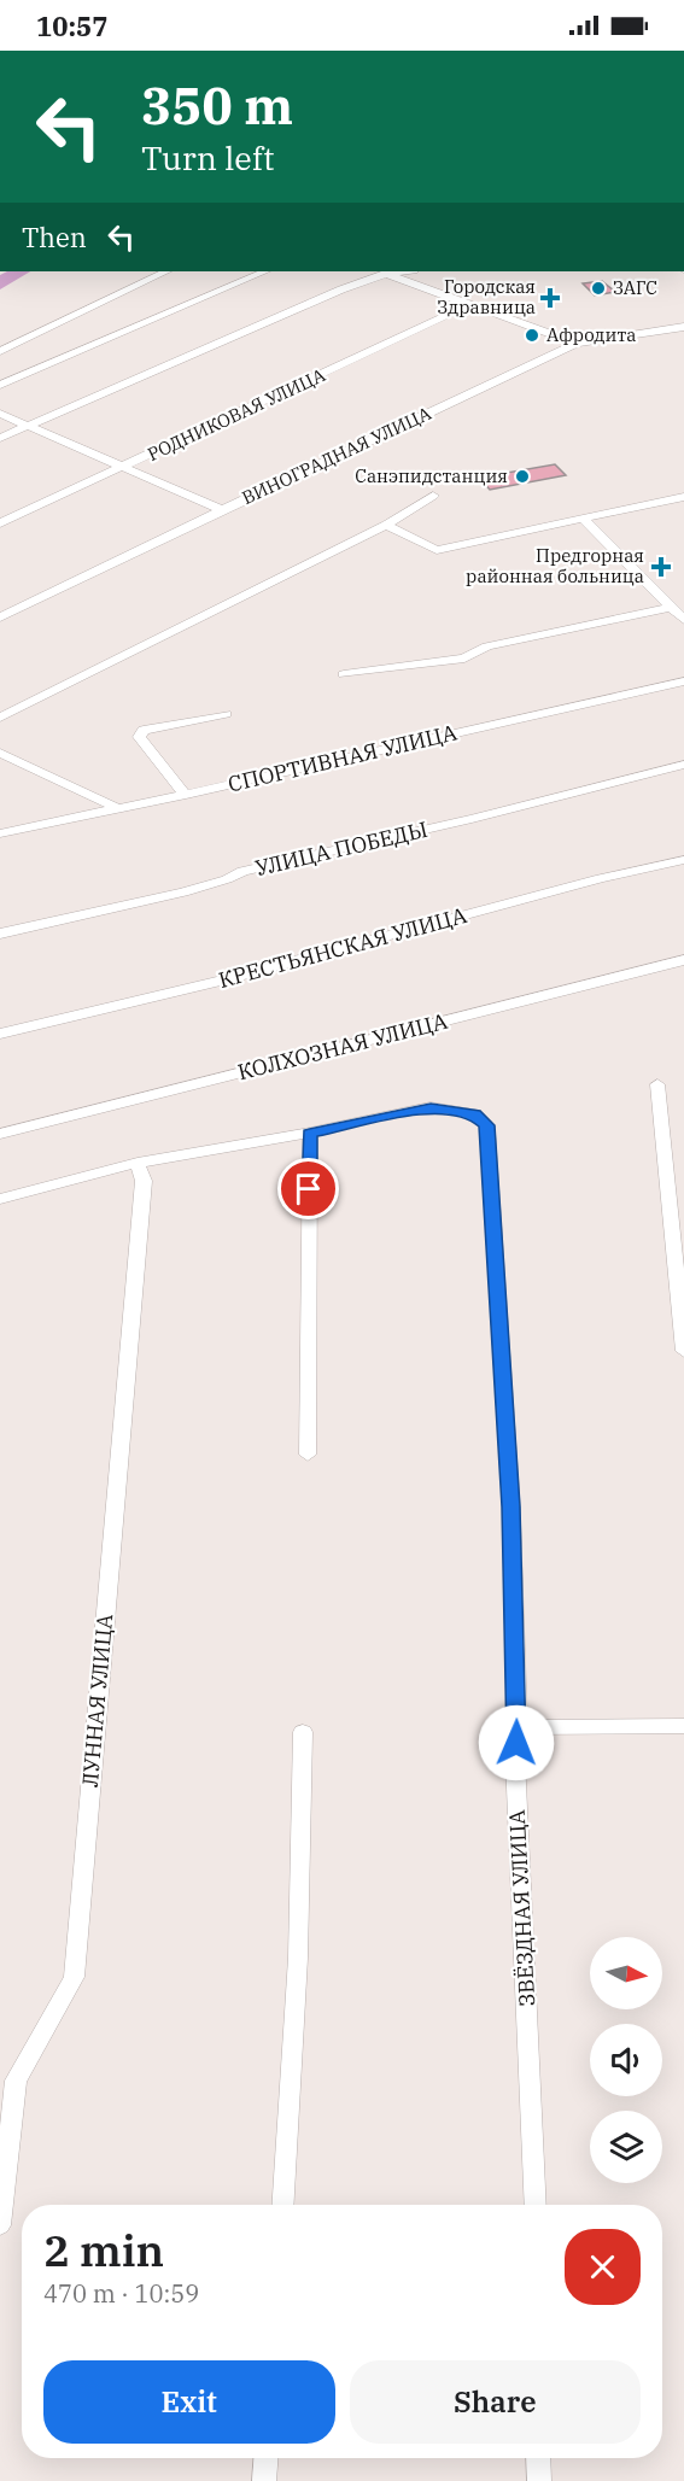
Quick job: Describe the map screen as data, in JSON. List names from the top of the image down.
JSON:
{
  "streets": {
    "street": [
      "РОДНИКОВАЯ УЛИЦА",
      "ВИНОГРАДНАЯ УЛИЦА",
      "СПОРТИВНАЯ УЛИЦА",
      "УЛИЦА ПОБЕДЫ",
      "КРЕСТЬЯНСКАЯ УЛИЦА",
      "КОЛХОЗНАЯ УЛИЦА",
      "ЛУННАЯ УЛИЦА",
      "ЗВЁЗДНАЯ УЛИЦА"
    ]
  },
  "places": {
    "other": ["ЗАГС", "Афродита", "Санэпидстанция"],
    "health": ["Городская Здравница", "Предгорная районная больница"]
  },
  "north": "right",
  "page": {
    "status": "10:57",
    "turn": ["350 m", "Turn left"],
    "then": "Then",
    "heading": ["2 min", "470 m · 10:59"],
    "buttons": ["Exit", "Share"]
  }
}
